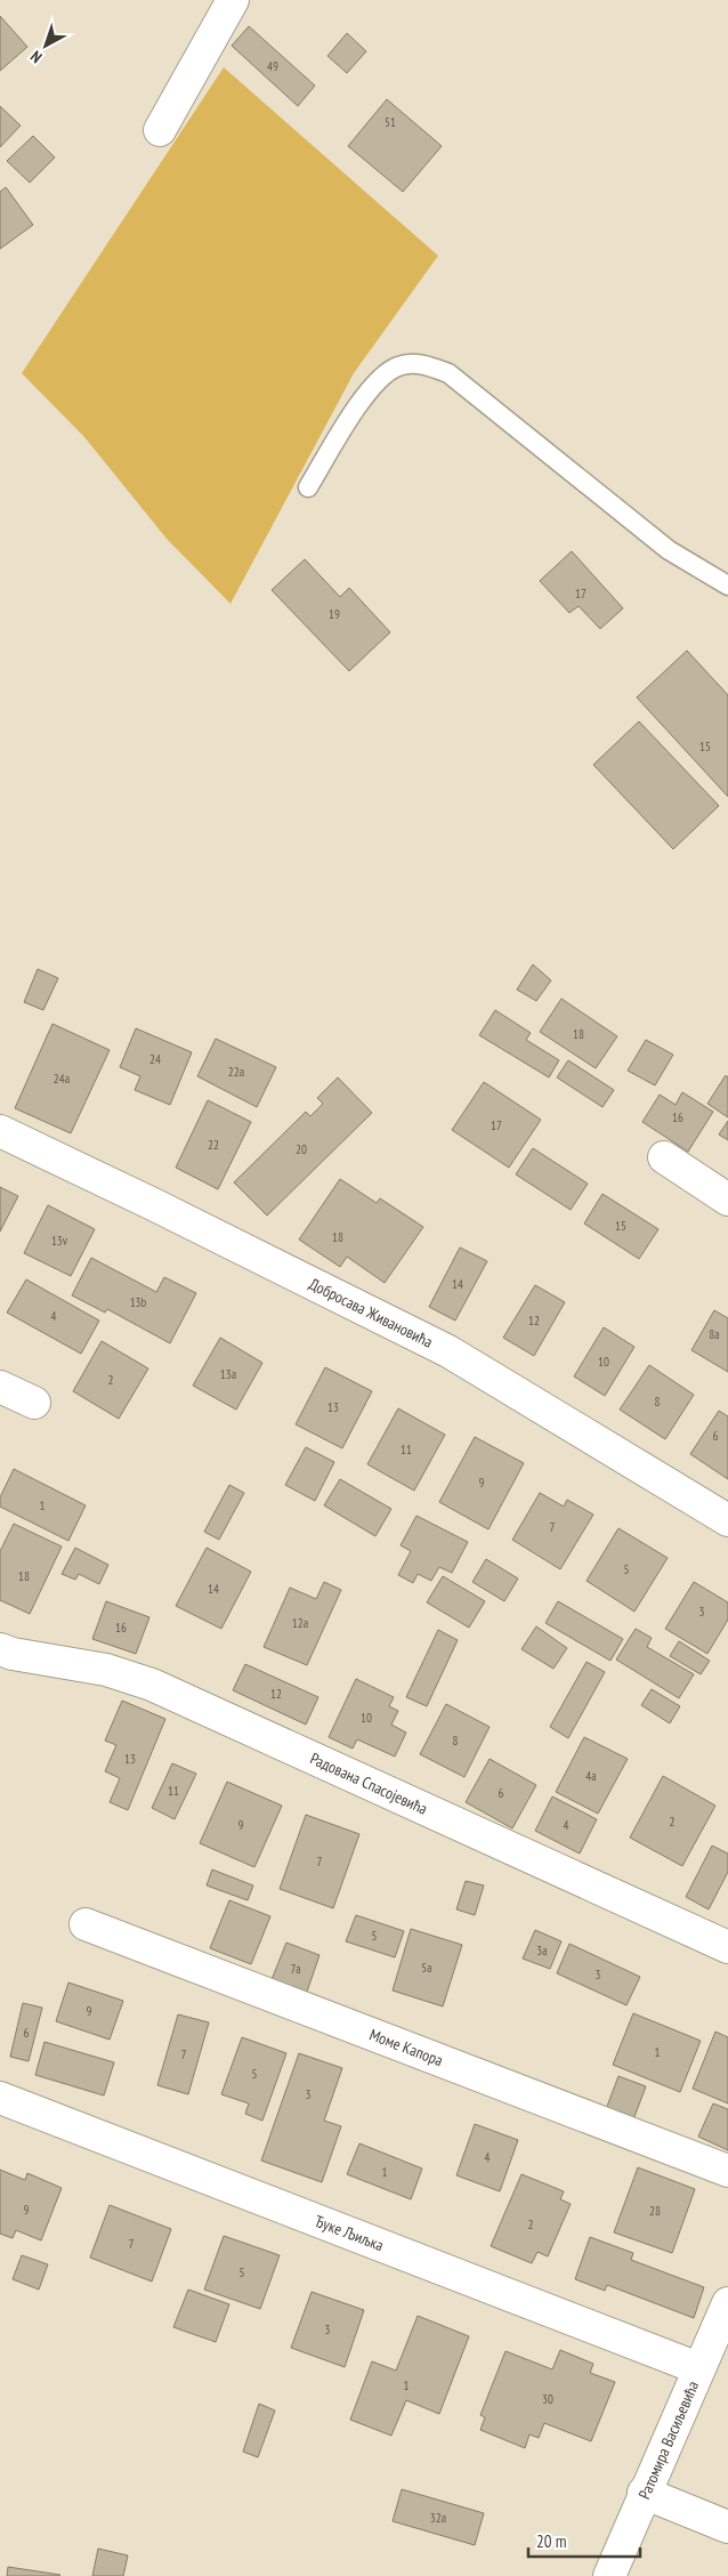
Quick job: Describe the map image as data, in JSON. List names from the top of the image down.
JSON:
{
  "streets": {
    "street": [
      "Добросава Живановића",
      "Радована Спасојевића",
      "Моме Капора",
      "Ђуке Љиљка",
      "Ратомира Васиљевића"
    ]
  },
  "crossings": [
    ["Ђуке Љиљка", "Ратомира Васиљевића"]
  ],
  "house_numbers": [
    "49",
    "51",
    "17",
    "19",
    "15",
    "18",
    "24",
    "22a",
    "24a",
    "16",
    "17",
    "22",
    "20",
    "15",
    "18",
    "13v",
    "14",
    "13b",
    "4",
    "12",
    "8a",
    "10",
    "13a",
    "2",
    "8",
    "13",
    "6",
    "11",
    "9",
    "1",
    "7",
    "5",
    "18",
    "14",
    "3",
    "12a",
    "16",
    "12",
    "10",
    "8",
    "13",
    "4a",
    "11",
    "6",
    "2",
    "9",
    "4",
    "7",
    "5",
    "3a",
    "5a",
    "7a",
    "3",
    "9",
    "6",
    "1",
    "7",
    "5",
    "3",
    "4",
    "1",
    "9",
    "28",
    "2",
    "7",
    "5",
    "3",
    "1",
    "30",
    "32a"
  ],
  "scale_bar": "20 m",
  "north": "bottom left"
}
